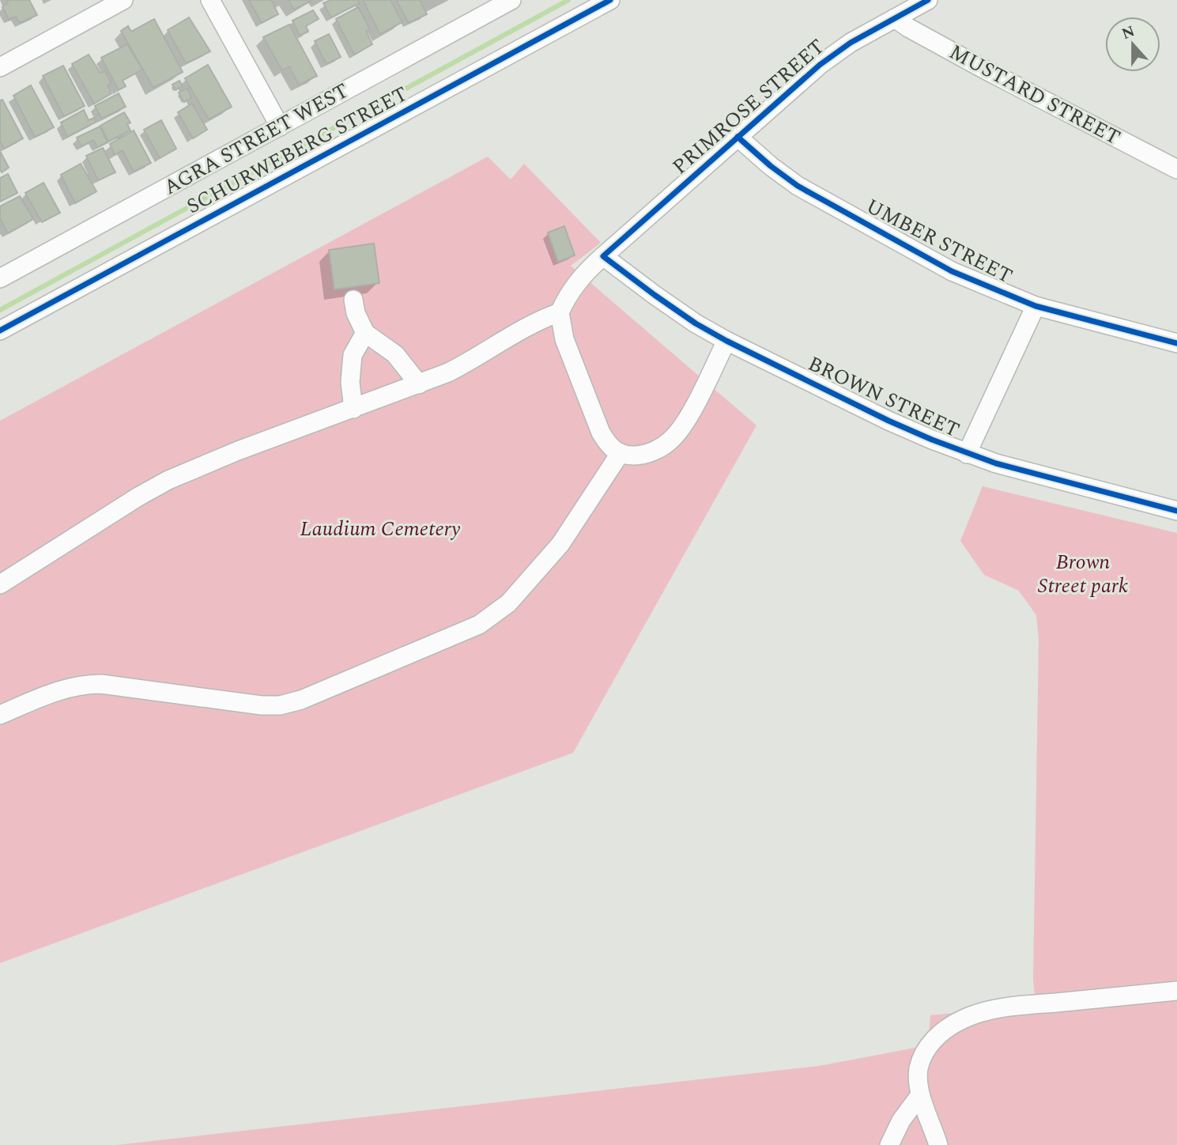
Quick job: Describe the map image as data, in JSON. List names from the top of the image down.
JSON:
{
  "streets": {
    "street": [
      "MUSTARD STREET",
      "PRIMROSE STREET",
      "AGRA STREET WEST",
      "SCHURWEBERG STREET",
      "UMBER STREET",
      "BROWN STREET"
    ]
  },
  "crossings": [
    ["MUSTARD STREET", "PRIMROSE STREET"],
    ["PRIMROSE STREET", "UMBER STREET"],
    ["PRIMROSE STREET", "BROWN STREET"]
  ],
  "parks": ["Laudium Cemetery", "Brown Street park"],
  "north": "top"
}
